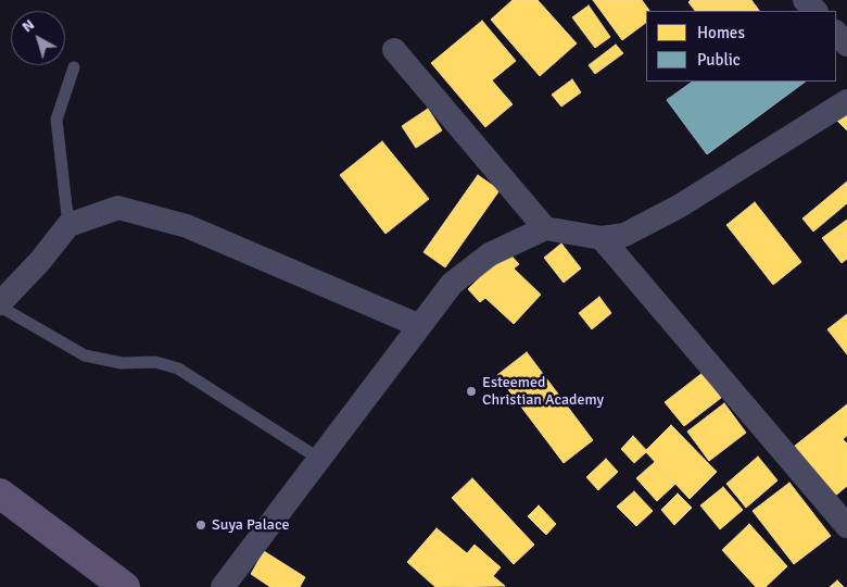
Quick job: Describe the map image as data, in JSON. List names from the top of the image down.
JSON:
{
  "places": ["Esteemed Christian Academy", "Suya Palace"],
  "legend": ["Homes", "Public"],
  "north": "top left"
}
